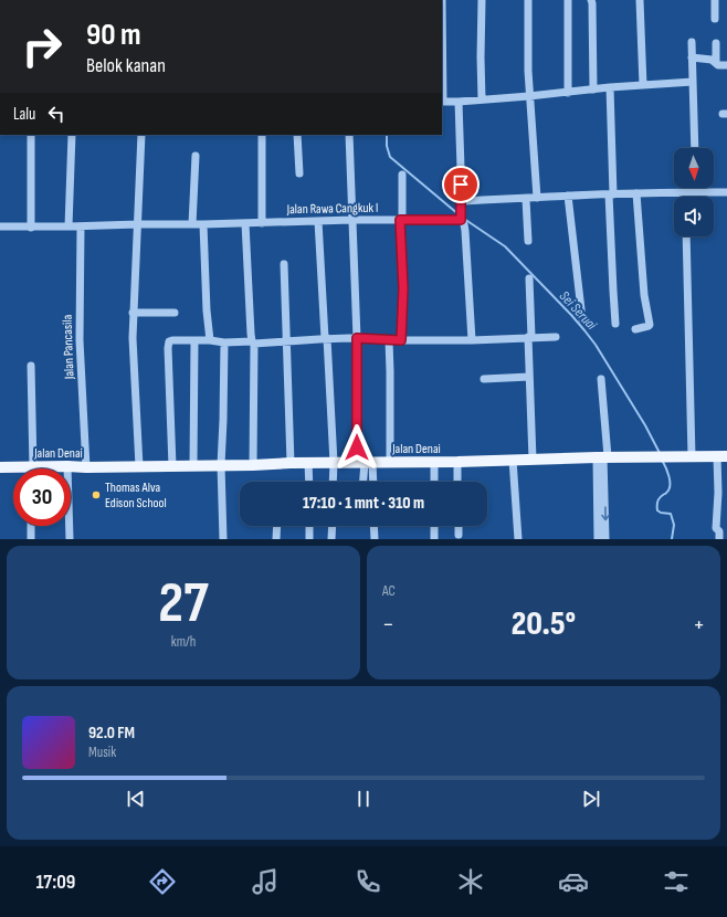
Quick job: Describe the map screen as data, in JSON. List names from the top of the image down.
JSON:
{
  "streets": {
    "main road": ["Jalan Denai"],
    "street": ["Jalan Rawa Cangkuk I", "Jalan Pancasila"]
  },
  "crossings": [
    ["Jalan Rawa Cangkuk I", "Jalan Pancasila"],
    ["Jalan Pancasila", "Jalan Denai"]
  ],
  "water": ["Sei Seruai"],
  "places": ["Thomas Alva Edison School"],
  "north": "bottom",
  "page": {
    "turn": ["90 m", "Belok kanan"],
    "then": "Lalu",
    "limit": "30",
    "trip": "17:10 · 1 mnt · 310 m",
    "tile": [
      ["27", "km/h"],
      "AC"
    ],
    "heat": ["−", "20.5°", "+"],
    "song": ["92.0 FM", "Musik"],
    "tabs": "17:09"
  }
}
